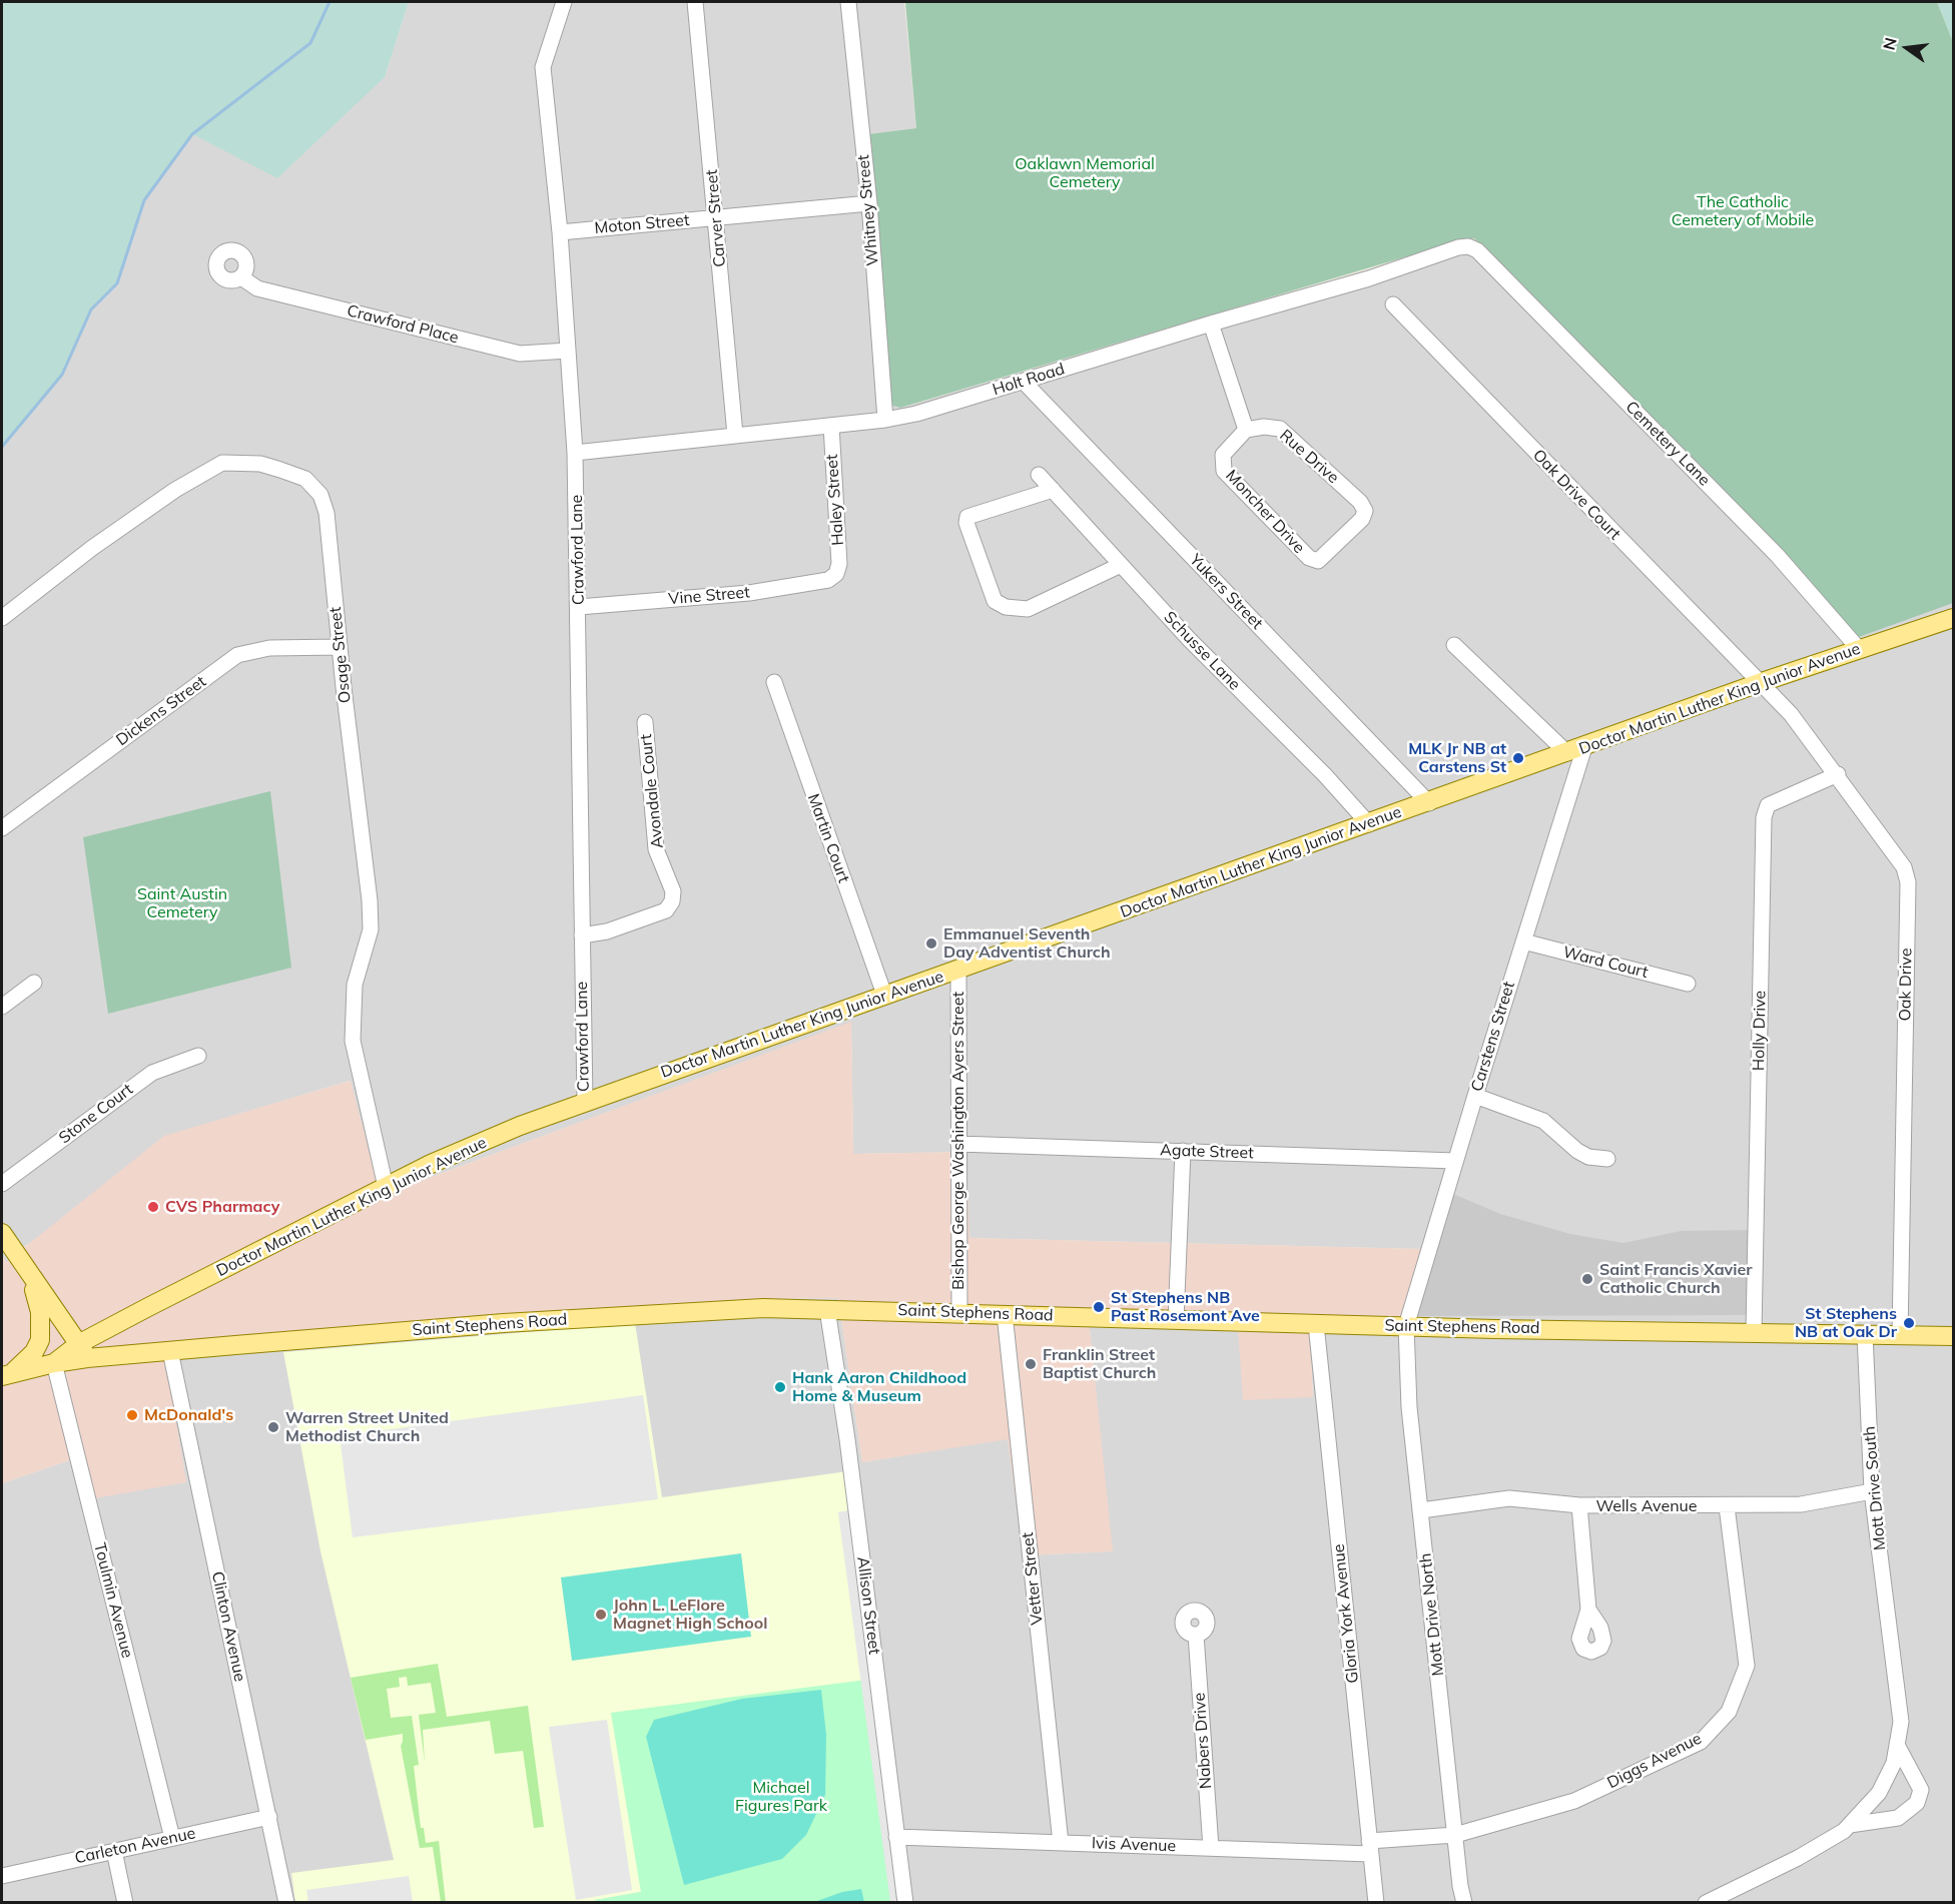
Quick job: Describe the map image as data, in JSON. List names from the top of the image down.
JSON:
{
  "streets": {
    "main road": ["Doctor Martin Luther King Junior Avenue", "Saint Stephens Road"],
    "street": [
      "Whitney Street",
      "Carver Street",
      "Moton Street",
      "Crawford Place",
      "Holt Road",
      "Cemetery Lane",
      "Rue Drive",
      "Oak Drive Court",
      "Haley Street",
      "Moncher Drive",
      "Crawford Lane",
      "Yukers Street",
      "Vine Street",
      "Schusse Lane",
      "Osage Street",
      "Dickens Street",
      "Avondale Court",
      "Martin Court",
      "Ward Court",
      "Oak Drive",
      "Holly Drive",
      "Carstens Street",
      "Stone Court",
      "Bishop George Washington Ayers Street",
      "Agate Street",
      "Mott Drive South",
      "Wells Avenue",
      "Vetter Street",
      "Toulmin Avenue",
      "Allison Street",
      "Gloria York Avenue",
      "Mott Drive North",
      "Clinton Avenue",
      "Nabers Drive",
      "Diggs Avenue",
      "Ivis Avenue",
      "Carleton Avenue"
    ]
  },
  "crossings": [
    ["Whitney Street", "Moton Street"],
    ["Whitney Street", "Holt Road"],
    ["Carver Street", "Moton Street"],
    ["Carver Street", "Holt Road"],
    ["Moton Street", "Crawford Lane"],
    ["Crawford Place", "Crawford Lane"],
    ["Holt Road", "Cemetery Lane"],
    ["Holt Road", "Haley Street"],
    ["Holt Road", "Crawford Lane"],
    ["Holt Road", "Yukers Street"],
    ["Cemetery Lane", "Doctor Martin Luther King Junior Avenue"],
    ["Rue Drive", "Moncher Drive"],
    ["Oak Drive Court", "Doctor Martin Luther King Junior Avenue"],
    ["Oak Drive Court", "Oak Drive"],
    ["Haley Street", "Vine Street"],
    ["Crawford Lane", "Vine Street"],
    ["Crawford Lane", "Doctor Martin Luther King Junior Avenue"],
    ["Crawford Lane", "Avondale Court"],
    ["Yukers Street", "Doctor Martin Luther King Junior Avenue"],
    ["Schusse Lane", "Doctor Martin Luther King Junior Avenue"],
    ["Osage Street", "Doctor Martin Luther King Junior Avenue"],
    ["Osage Street", "Dickens Street"],
    ["Doctor Martin Luther King Junior Avenue", "Martin Court"],
    ["Doctor Martin Luther King Junior Avenue", "Oak Drive"],
    ["Doctor Martin Luther King Junior Avenue", "Carstens Street"],
    ["Doctor Martin Luther King Junior Avenue", "Bishop George Washington Ayers Street"],
    ["Doctor Martin Luther King Junior Avenue", "Saint Stephens Road"],
    ["Ward Court", "Carstens Street"],
    ["Oak Drive", "Holly Drive"],
    ["Oak Drive", "Saint Stephens Road"],
    ["Holly Drive", "Saint Stephens Road"],
    ["Carstens Street", "Agate Street"],
    ["Carstens Street", "Saint Stephens Road"],
    ["Carstens Street", "Mott Drive North"],
    ["Bishop George Washington Ayers Street", "Agate Street"],
    ["Bishop George Washington Ayers Street", "Saint Stephens Road"],
    ["Saint Stephens Road", "Mott Drive South"],
    ["Saint Stephens Road", "Vetter Street"],
    ["Saint Stephens Road", "Toulmin Avenue"],
    ["Saint Stephens Road", "Allison Street"],
    ["Saint Stephens Road", "Gloria York Avenue"],
    ["Saint Stephens Road", "Mott Drive North"],
    ["Saint Stephens Road", "Clinton Avenue"],
    ["Mott Drive South", "Wells Avenue"],
    ["Wells Avenue", "Mott Drive North"],
    ["Wells Avenue", "Diggs Avenue"],
    ["Vetter Street", "Ivis Avenue"],
    ["Toulmin Avenue", "Carleton Avenue"],
    ["Allison Street", "Ivis Avenue"],
    ["Gloria York Avenue", "Diggs Avenue"],
    ["Gloria York Avenue", "Ivis Avenue"],
    ["Mott Drive North", "Diggs Avenue"],
    ["Clinton Avenue", "Carleton Avenue"],
    ["Nabers Drive", "Ivis Avenue"],
    ["Diggs Avenue", "Ivis Avenue"]
  ],
  "parks": [
    "Oaklawn Memorial Cemetery",
    "The Catholic Cemetery of Mobile",
    "Saint Austin Cemetery",
    "Michael Figures Park"
  ],
  "places": [
    "MLK Jr NB at Carstens St",
    "Emmanuel Seventh Day Adventist Church",
    "CVS Pharmacy",
    "Saint Francis Xavier Catholic Church",
    "St Stephens NB Past Rosemont Ave",
    "St Stephens NB at Oak Dr",
    "Franklin Street Baptist Church",
    "Hank Aaron Childhood Home & Museum",
    "McDonald's",
    "Warren Street United Methodist Church",
    "John L. LeFlore Magnet High School"
  ],
  "north": "left"
}
